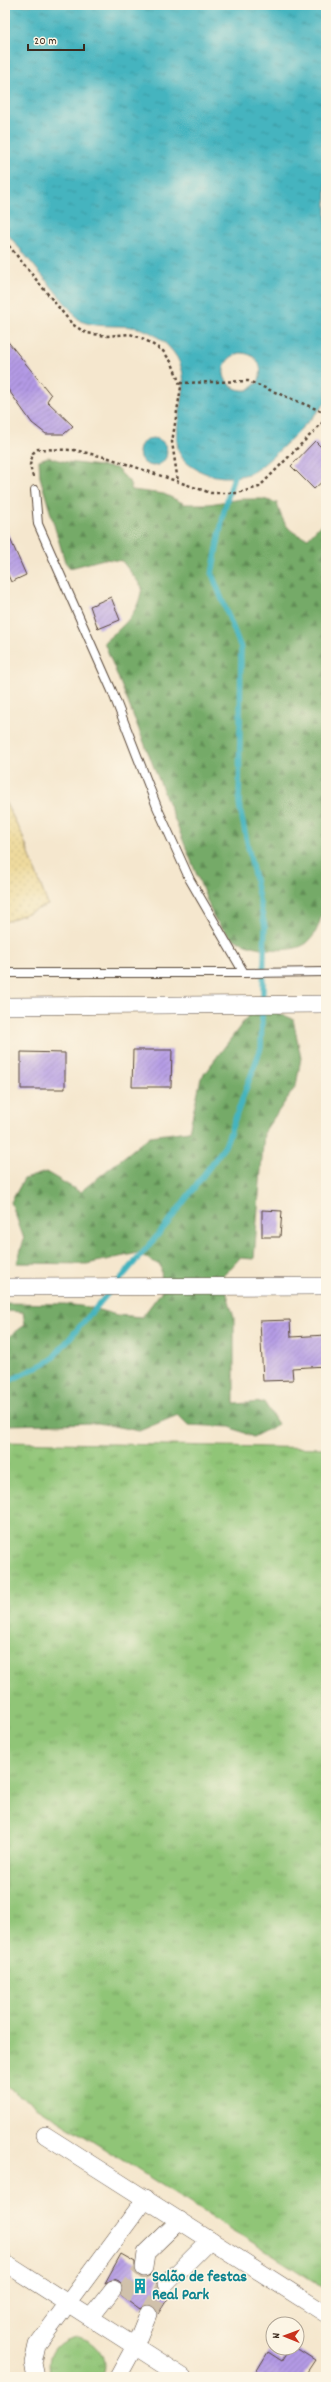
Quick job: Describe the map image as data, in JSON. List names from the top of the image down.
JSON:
{
  "places": {
    "building": ["Salão de festas Real Park"]
  },
  "scale_bar": "20 m",
  "north": "left"
}
